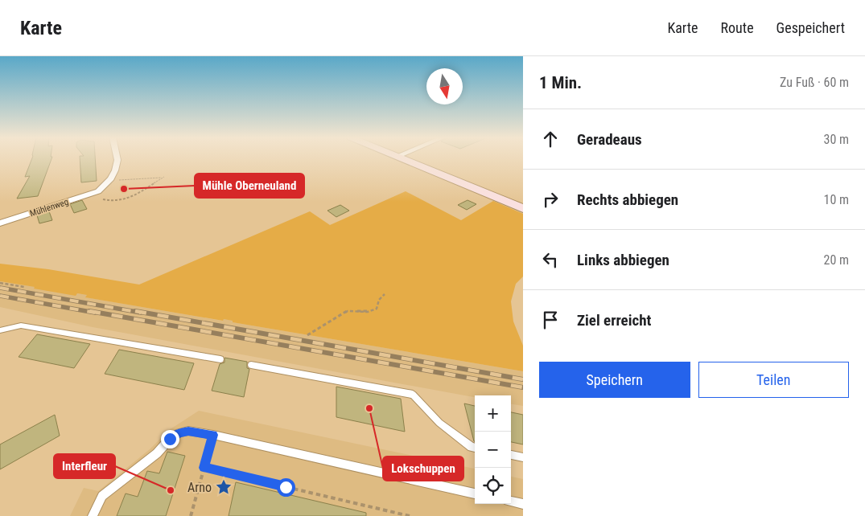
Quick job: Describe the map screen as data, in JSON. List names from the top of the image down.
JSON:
{
  "streets": {
    "street": ["Mühlenweg"]
  },
  "places": {
    "other": ["Mühle Oberneuland", "Lokschuppen", "Interfleur"],
    "place": ["Arno"]
  },
  "north": "bottom",
  "page": {
    "header": "Karte",
    "nav": ["Karte", "Route", "Gespeichert"],
    "heading": ["1 Min.", "Zu Fuß · 60 m"],
    "list": [
      ["Geradeaus", "30 m"],
      ["Rechts abbiegen", "10 m"],
      ["Links abbiegen", "20 m"],
      "Ziel erreicht"
    ],
    "buttons": ["Speichern", "Teilen"],
    "map_buttons": ["+", "−"]
  }
}
